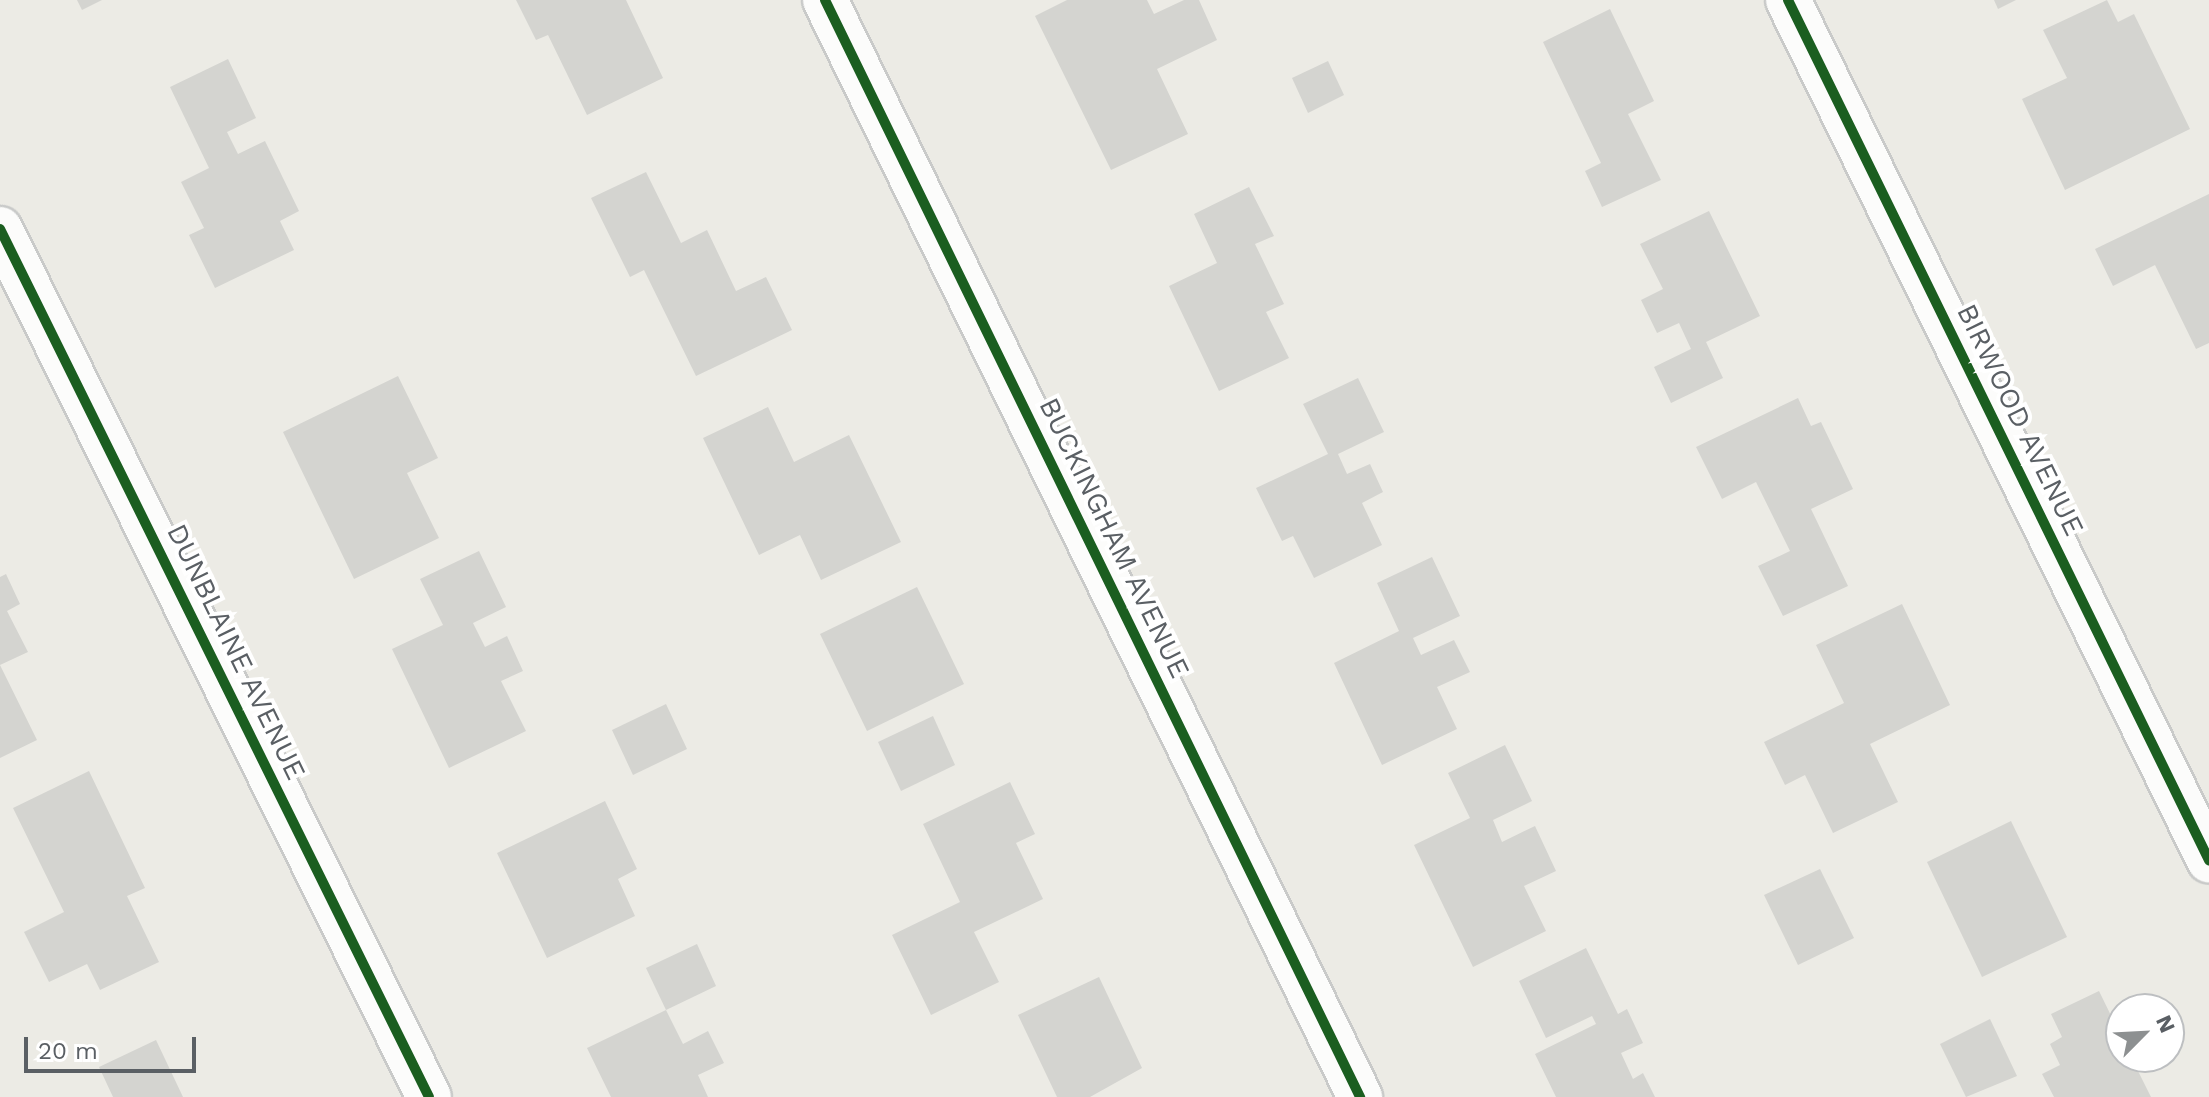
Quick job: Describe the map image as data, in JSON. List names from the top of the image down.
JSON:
{
  "streets": {
    "street": ["BIRWOOD AVENUE", "BUCKINGHAM AVENUE", "DUNBLAINE AVENUE"]
  },
  "scale_bar": "20 m",
  "north": "top right"
}
